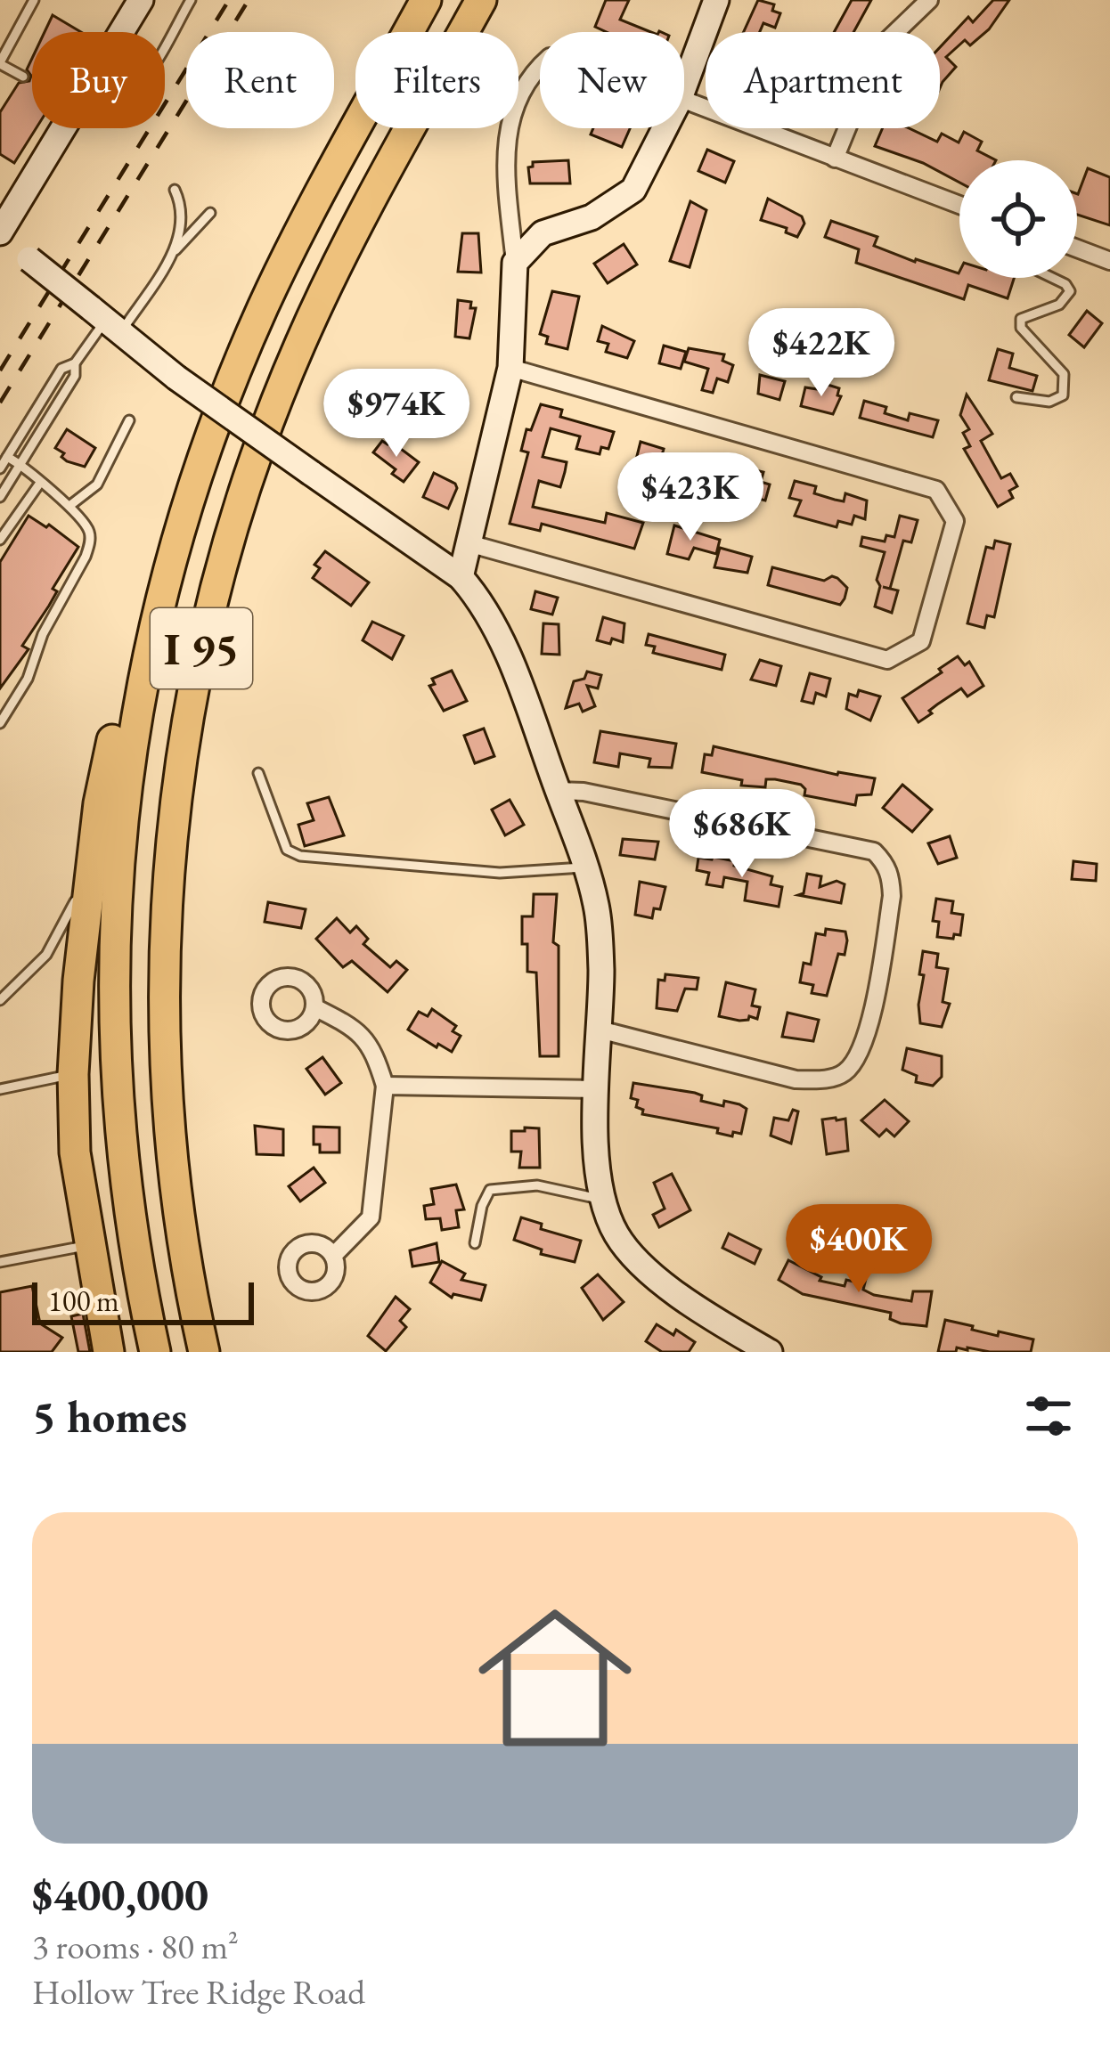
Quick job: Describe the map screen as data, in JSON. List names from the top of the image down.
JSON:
{
  "streets": {
    "highway": ["I 95"]
  },
  "scale_bar": "100 m",
  "page": {
    "chip": [
      "Buy",
      "Rent",
      "Filters",
      "New",
      "Apartment"
    ],
    "price": [
      "$422K",
      "$974K",
      "$423K",
      "$686K",
      "$400K"
    ],
    "scale": "100 m",
    "heading": "5 homes",
    "list": [
      {
        "name": "$400,000",
        "note": "3 rooms · 80 m² · Hollow Tree Ridge Road"
      }
    ]
  }
}
